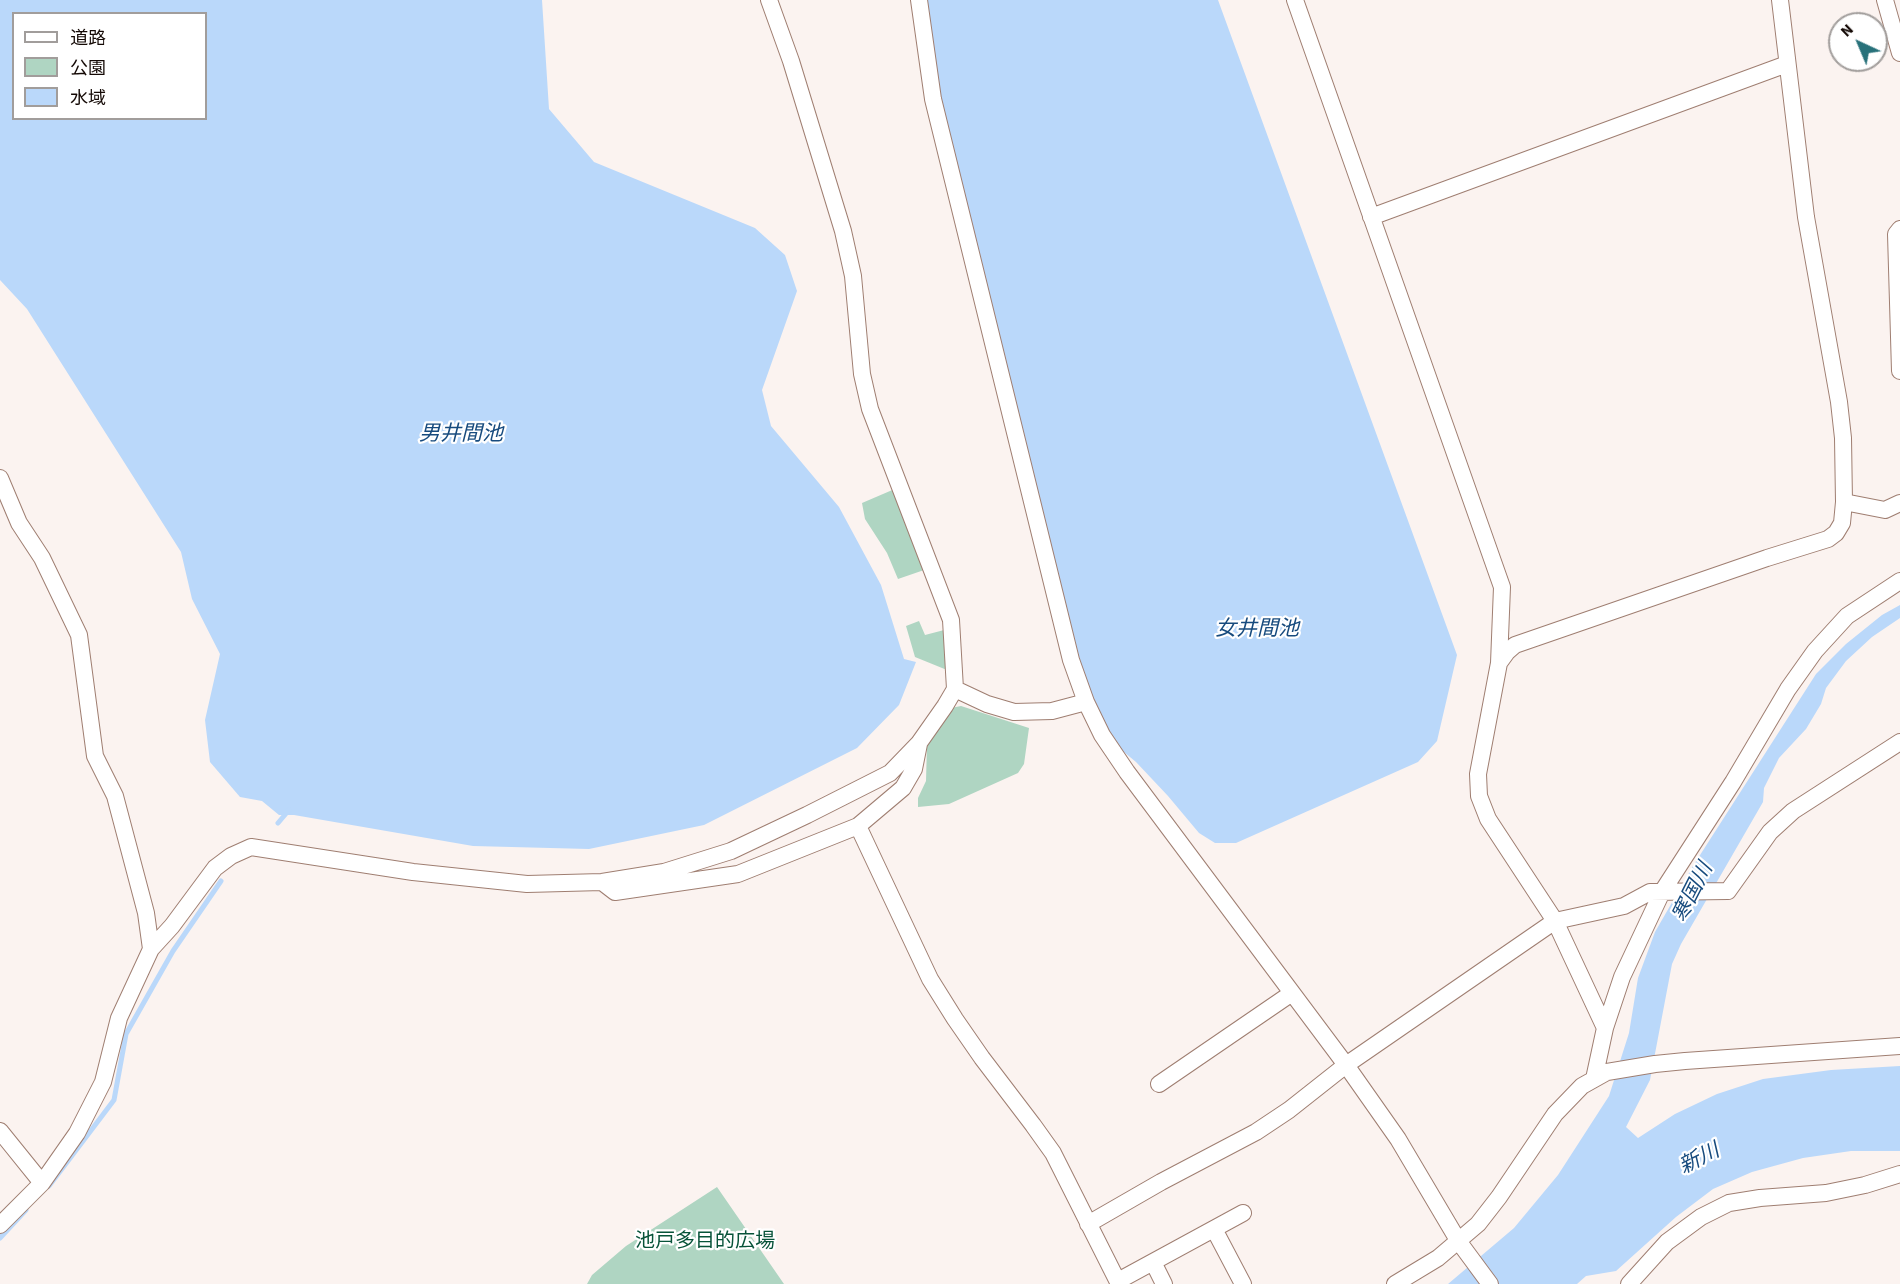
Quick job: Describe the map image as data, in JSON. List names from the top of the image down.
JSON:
{
  "water": [
    "男井間池",
    "女井間池",
    "寒国川",
    "新川"
  ],
  "parks": ["池戸多目的広場"],
  "legend": ["道路", "公園", "水域"],
  "north": "top left"
}
